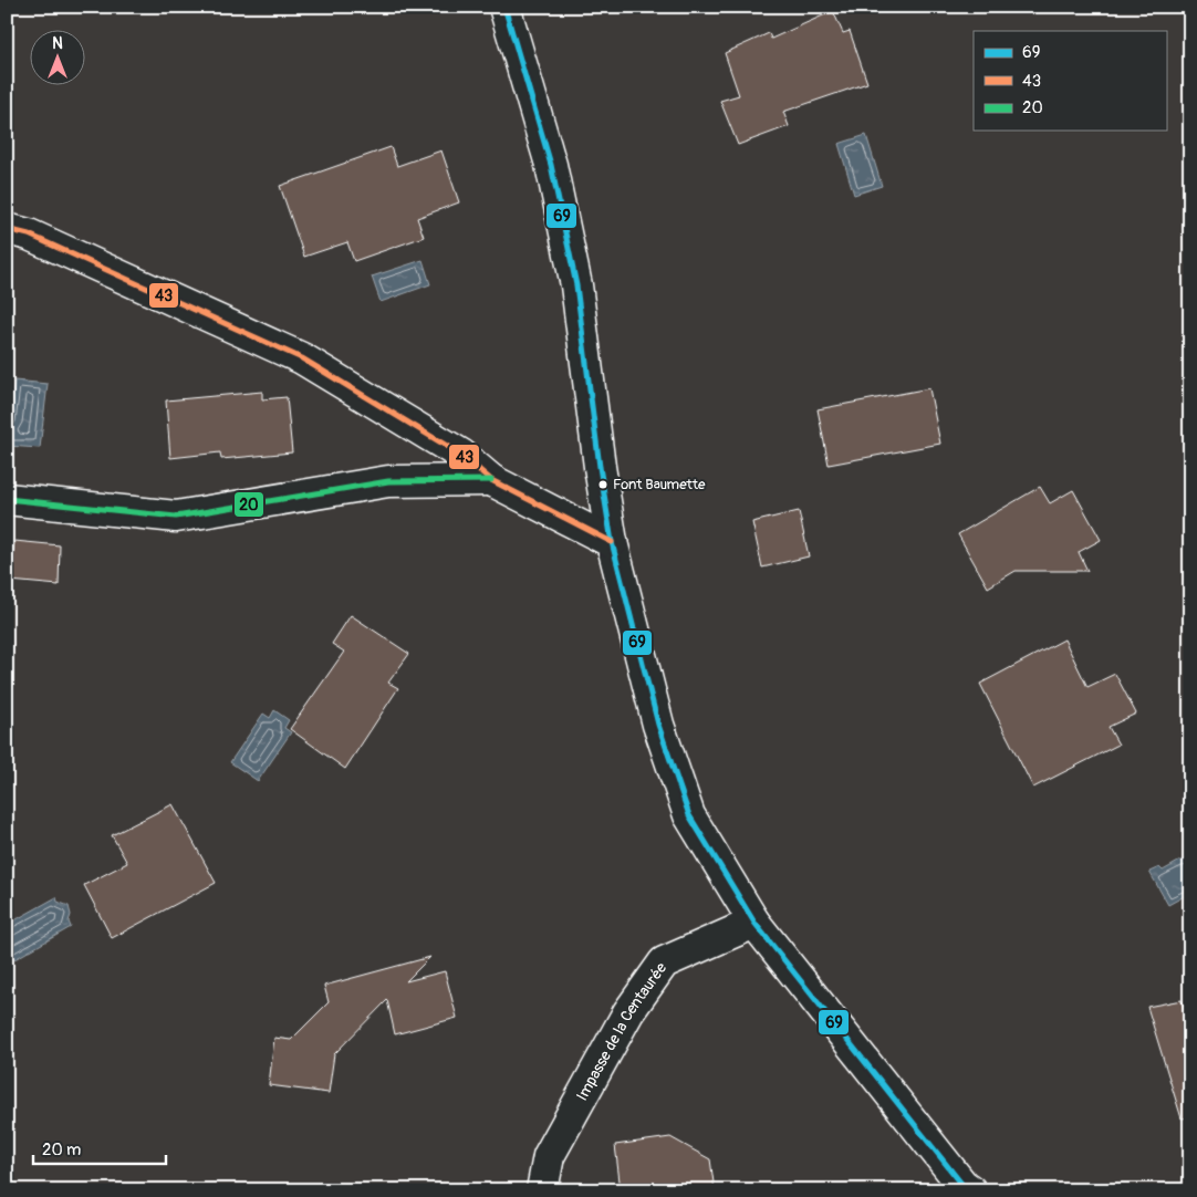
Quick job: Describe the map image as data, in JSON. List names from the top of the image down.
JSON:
{
  "streets": {
    "street": ["Impasse de la Centaurée"]
  },
  "places": ["Font Baumette"],
  "lines": ["transit line 69", "transit line 43", "transit line 20"],
  "legend": ["69", "43", "20"],
  "scale_bar": "20 m",
  "north": "top"
}
